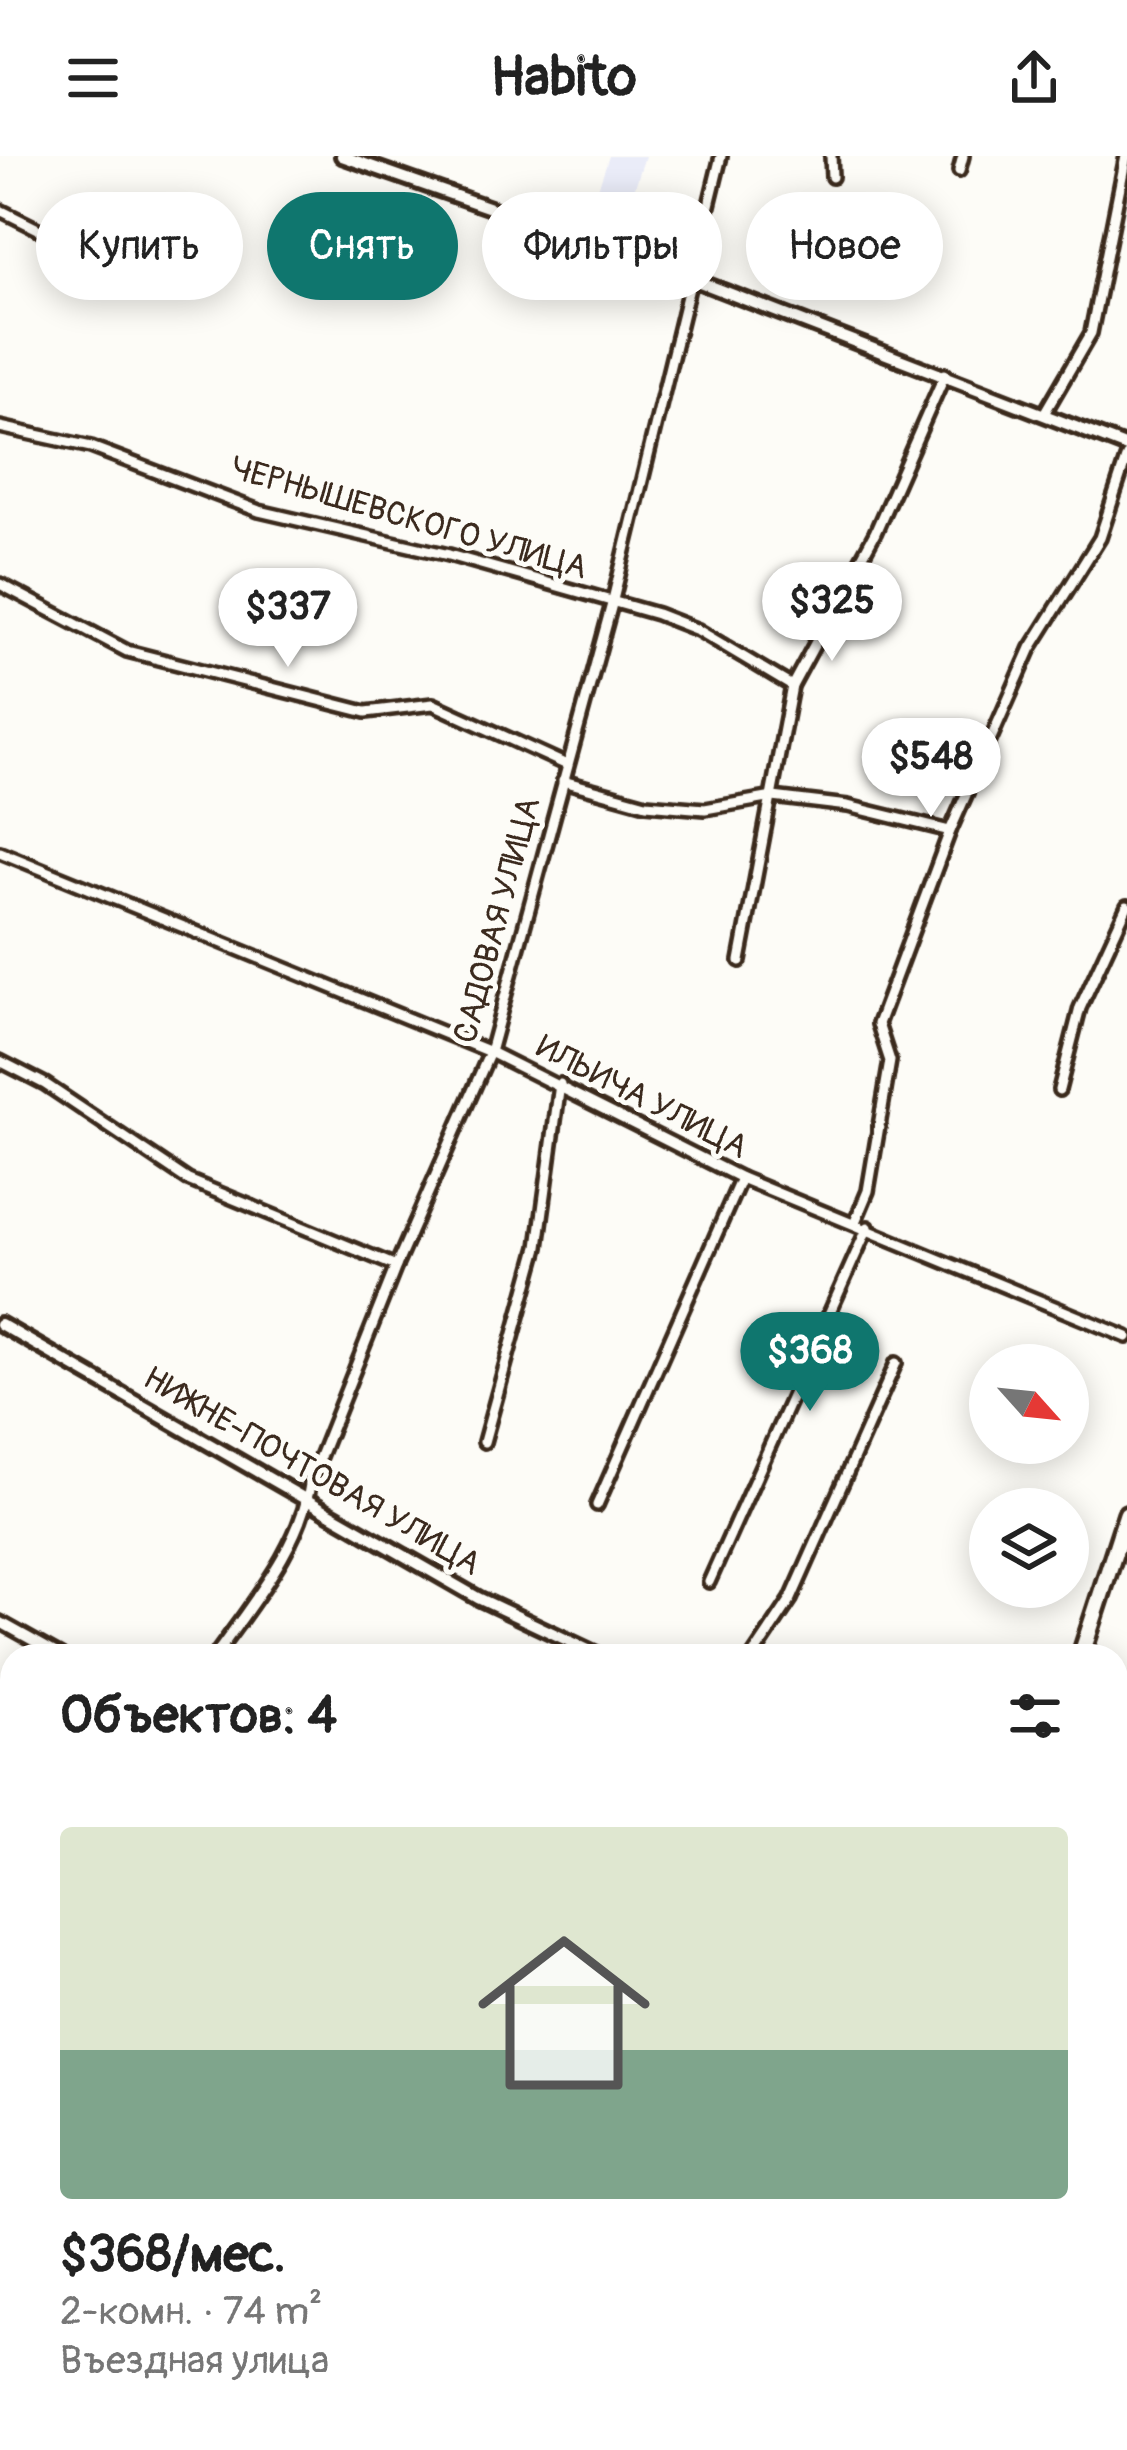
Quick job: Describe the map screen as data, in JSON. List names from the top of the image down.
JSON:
{
  "streets": {
    "street": [
      "ЧЕРНЫШЕВСКОГО УЛИЦА",
      "САДОВАЯ УЛИЦА",
      "ИЛЬИЧА УЛИЦА",
      "НИЖНЕ-ПОЧТОВАЯ УЛИЦА"
    ]
  },
  "crossings": [
    ["ЧЕРНЫШЕВСКОГО УЛИЦА", "САДОВАЯ УЛИЦА"],
    ["САДОВАЯ УЛИЦА", "ИЛЬИЧА УЛИЦА"],
    ["САДОВАЯ УЛИЦА", "НИЖНЕ-ПОЧТОВАЯ УЛИЦА"]
  ],
  "north": "bottom right",
  "page": {
    "header": "Habito",
    "chip": [
      "Купить",
      "Снять",
      "Фильтры",
      "Новое"
    ],
    "price": [
      "$325",
      "$337",
      "$548",
      "$368"
    ],
    "heading": "Объектов: 4",
    "list": [
      {
        "name": "$368/мес.",
        "note": "2-комн. · 74 m² · Въездная улица"
      }
    ]
  }
}
